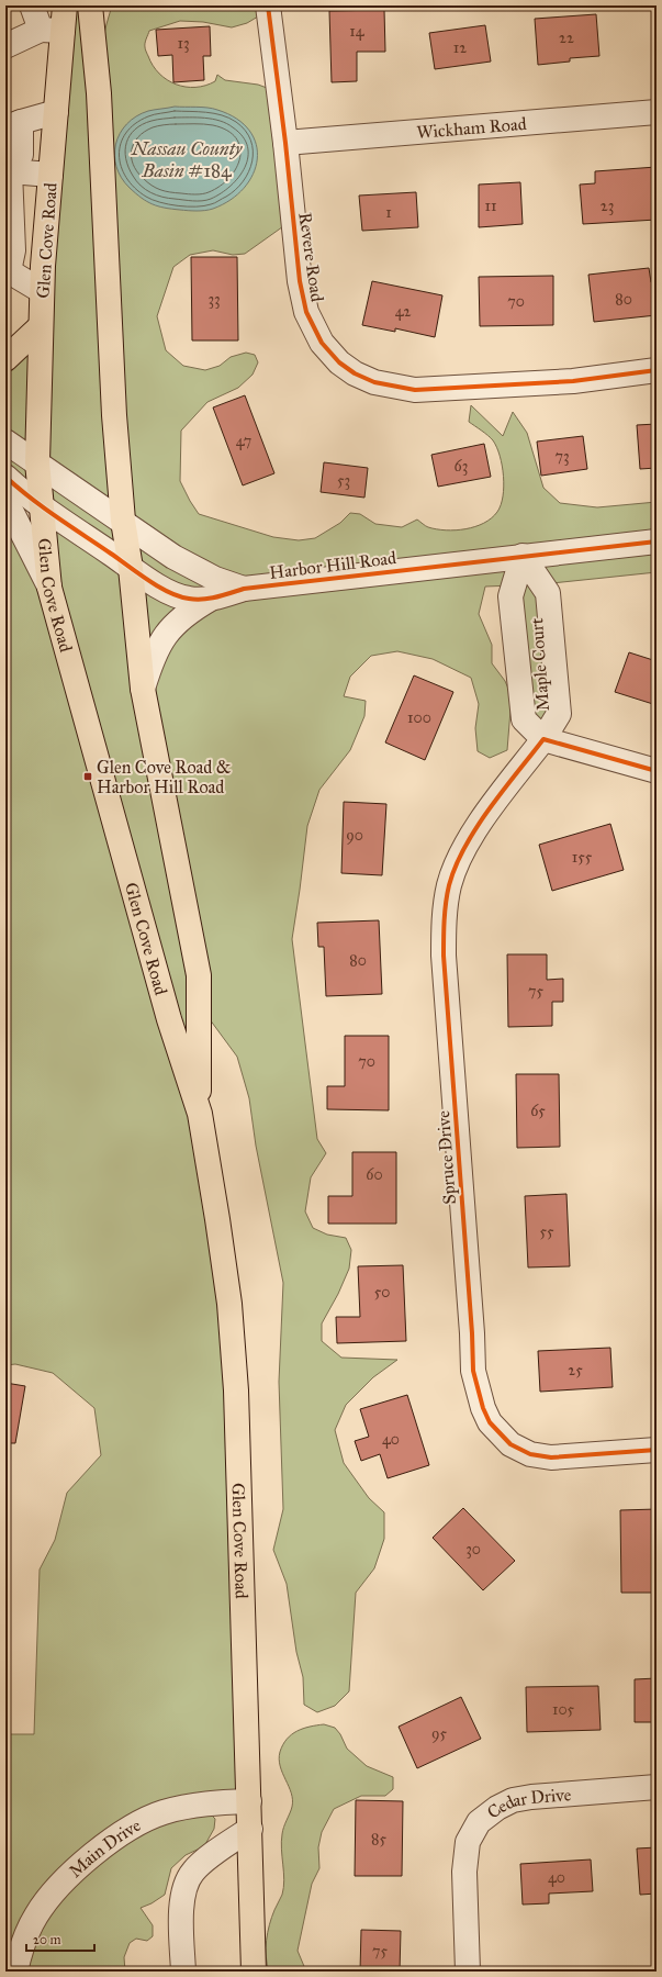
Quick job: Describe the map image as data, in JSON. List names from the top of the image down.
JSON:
{
  "streets": {
    "main road": ["Glen Cove Road"],
    "street": [
      "Wickham Road",
      "Revere Road",
      "Harbor Hill Road",
      "Maple Court",
      "Spruce Drive",
      "Cedar Drive",
      "Main Drive"
    ]
  },
  "crossings": [
    ["Wickham Road", "Revere Road"],
    ["Glen Cove Road", "Harbor Hill Road"],
    ["Glen Cove Road", "Main Drive"],
    ["Harbor Hill Road", "Maple Court"],
    ["Maple Court", "Spruce Drive"]
  ],
  "water": ["Nassau County Basin #184"],
  "places": {
    "transit": ["Glen Cove Road & Harbor Hill Road"]
  },
  "house_numbers": [
    "14",
    "22",
    "13",
    "12",
    "11",
    "23",
    "1",
    "33",
    "80",
    "70",
    "42",
    "47",
    "73",
    "63",
    "53",
    "100",
    "90",
    "155",
    "80",
    "75",
    "70",
    "65",
    "60",
    "55",
    "50",
    "25",
    "40",
    "30",
    "105",
    "95",
    "85",
    "40",
    "75"
  ],
  "scale_bar": "20 m"
}
